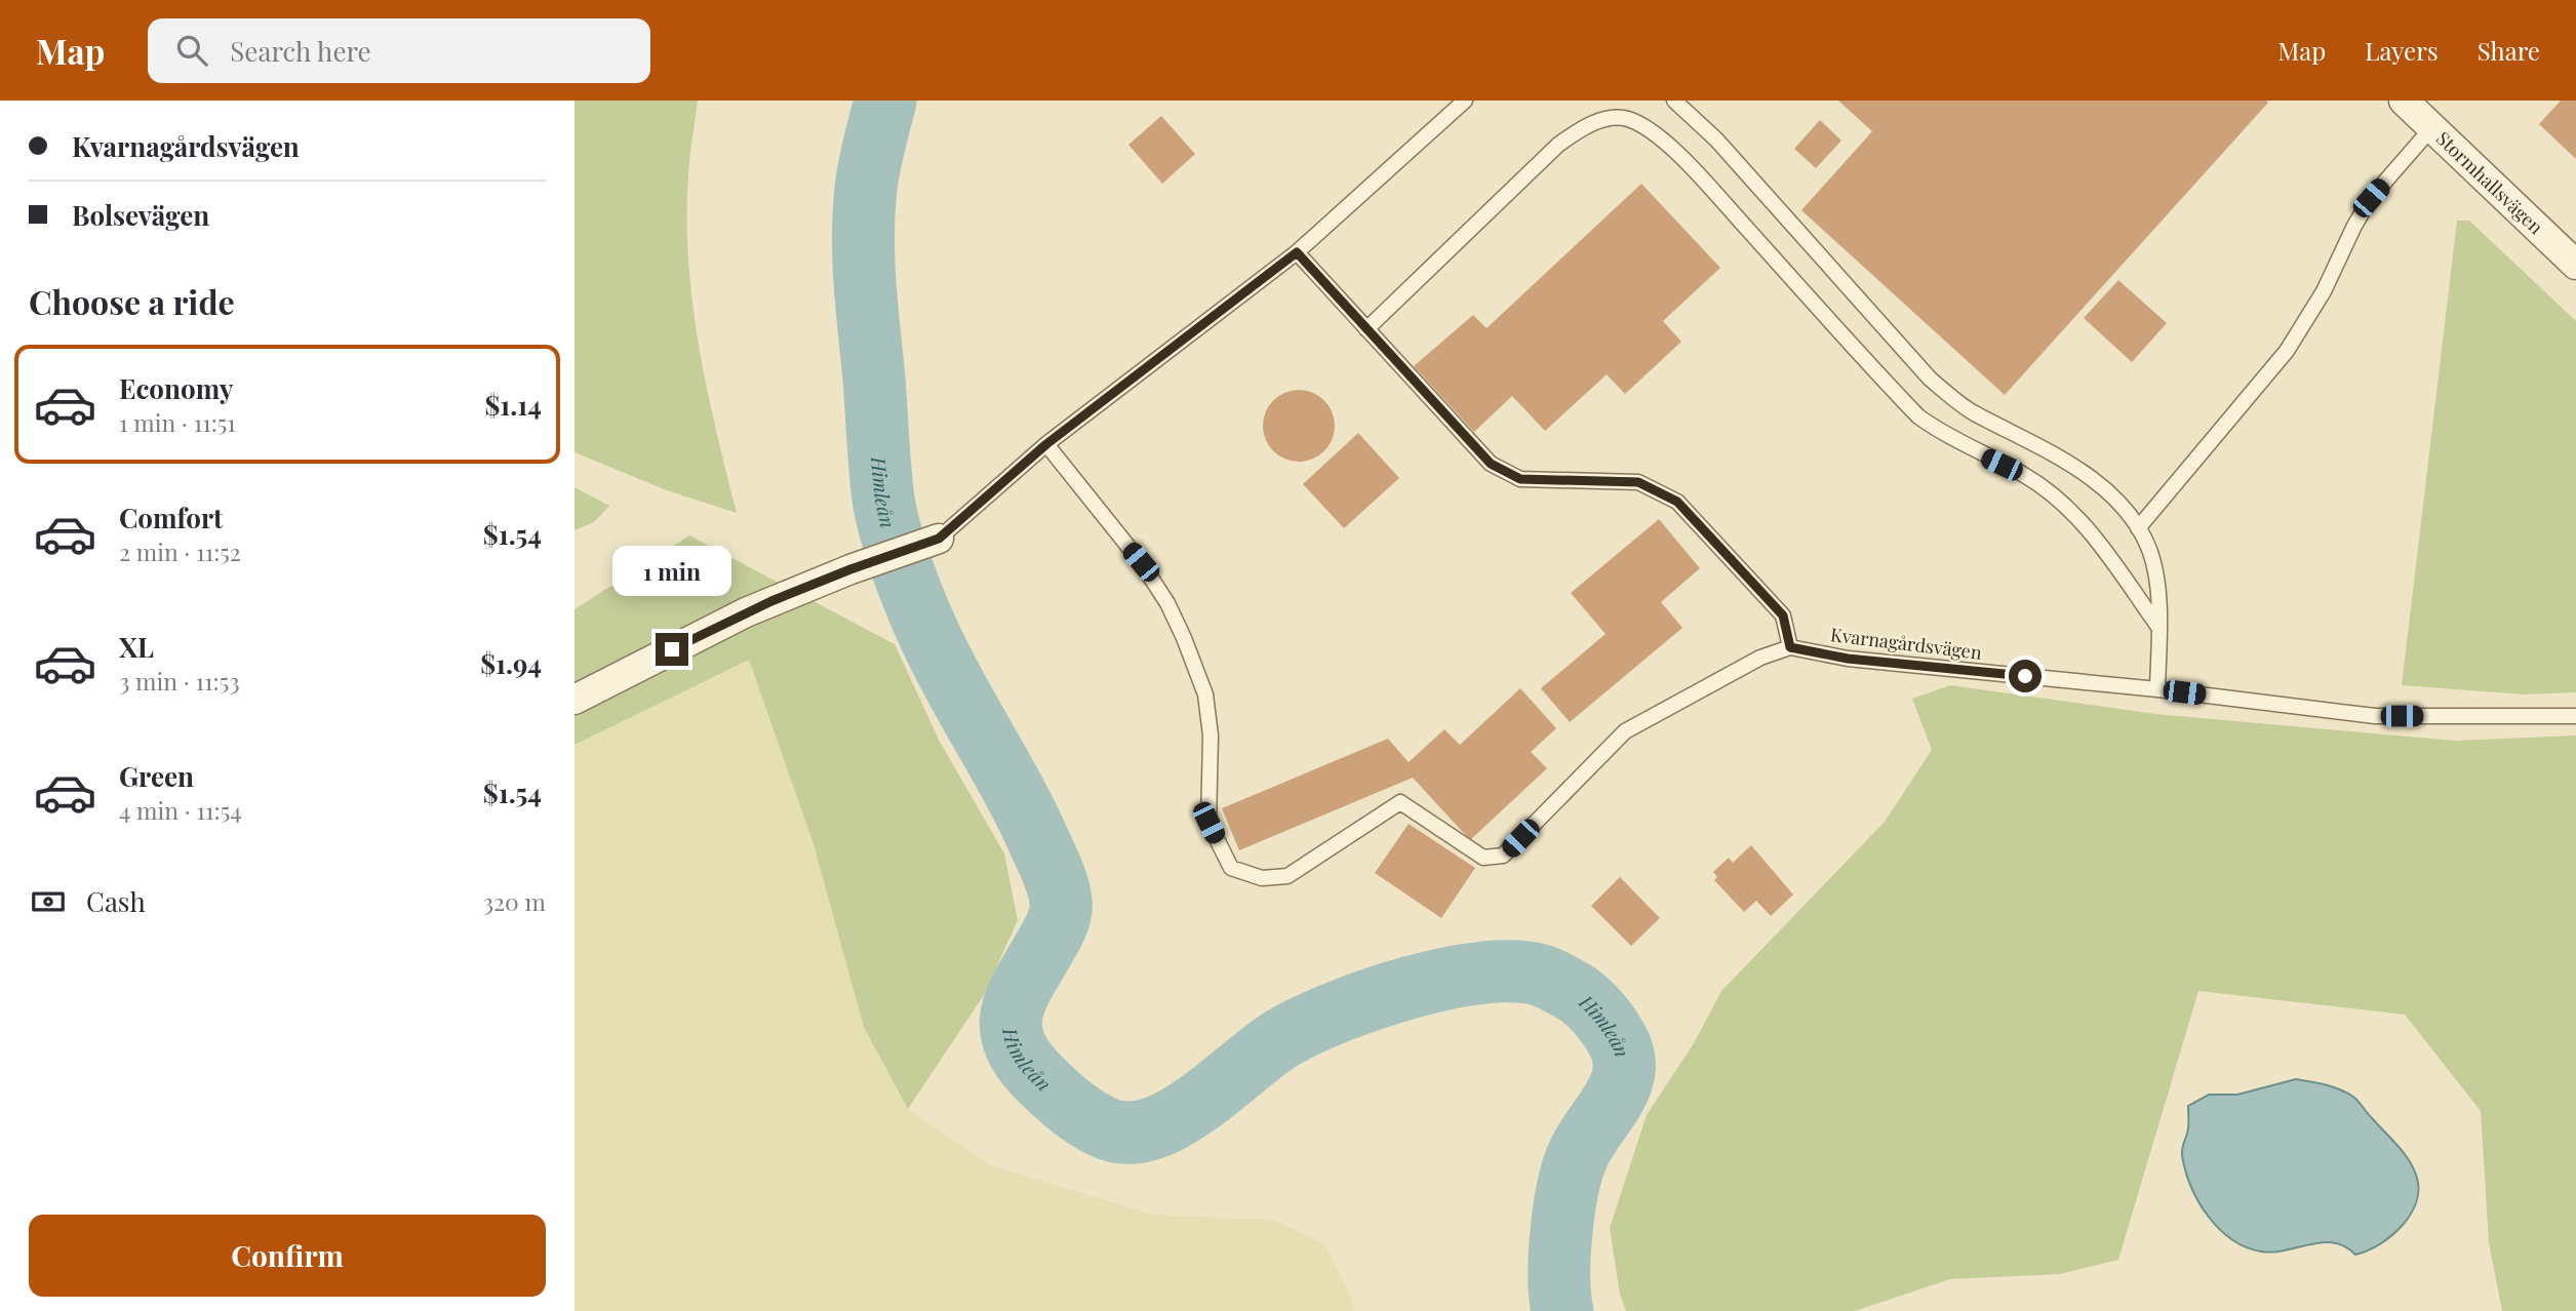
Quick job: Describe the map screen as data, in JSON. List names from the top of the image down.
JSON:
{
  "streets": {
    "street": ["Stormhallsvägen"],
    "lane": ["Kvarnagårdsvägen"]
  },
  "water": ["Himleån"],
  "page": {
    "header": "Map",
    "search": "Search here",
    "nav": ["Map", "Layers", "Share"],
    "banner": ["Kvarnagårdsvägen", "Bolsevägen"],
    "heading": "Choose a ride",
    "list": [
      {
        "name": "Economy",
        "note": "1 min · 11:51",
        "value": "$1.14"
      },
      {
        "name": "Comfort",
        "note": "2 min · 11:52",
        "value": "$1.54"
      },
      {
        "name": "XL",
        "note": "3 min · 11:53",
        "value": "$1.94"
      },
      {
        "name": "Green",
        "note": "4 min · 11:54",
        "value": "$1.54"
      }
    ],
    "bubble": "1 min",
    "pay": ["Cash", "320 m"],
    "buttons": "Confirm"
  }
}
